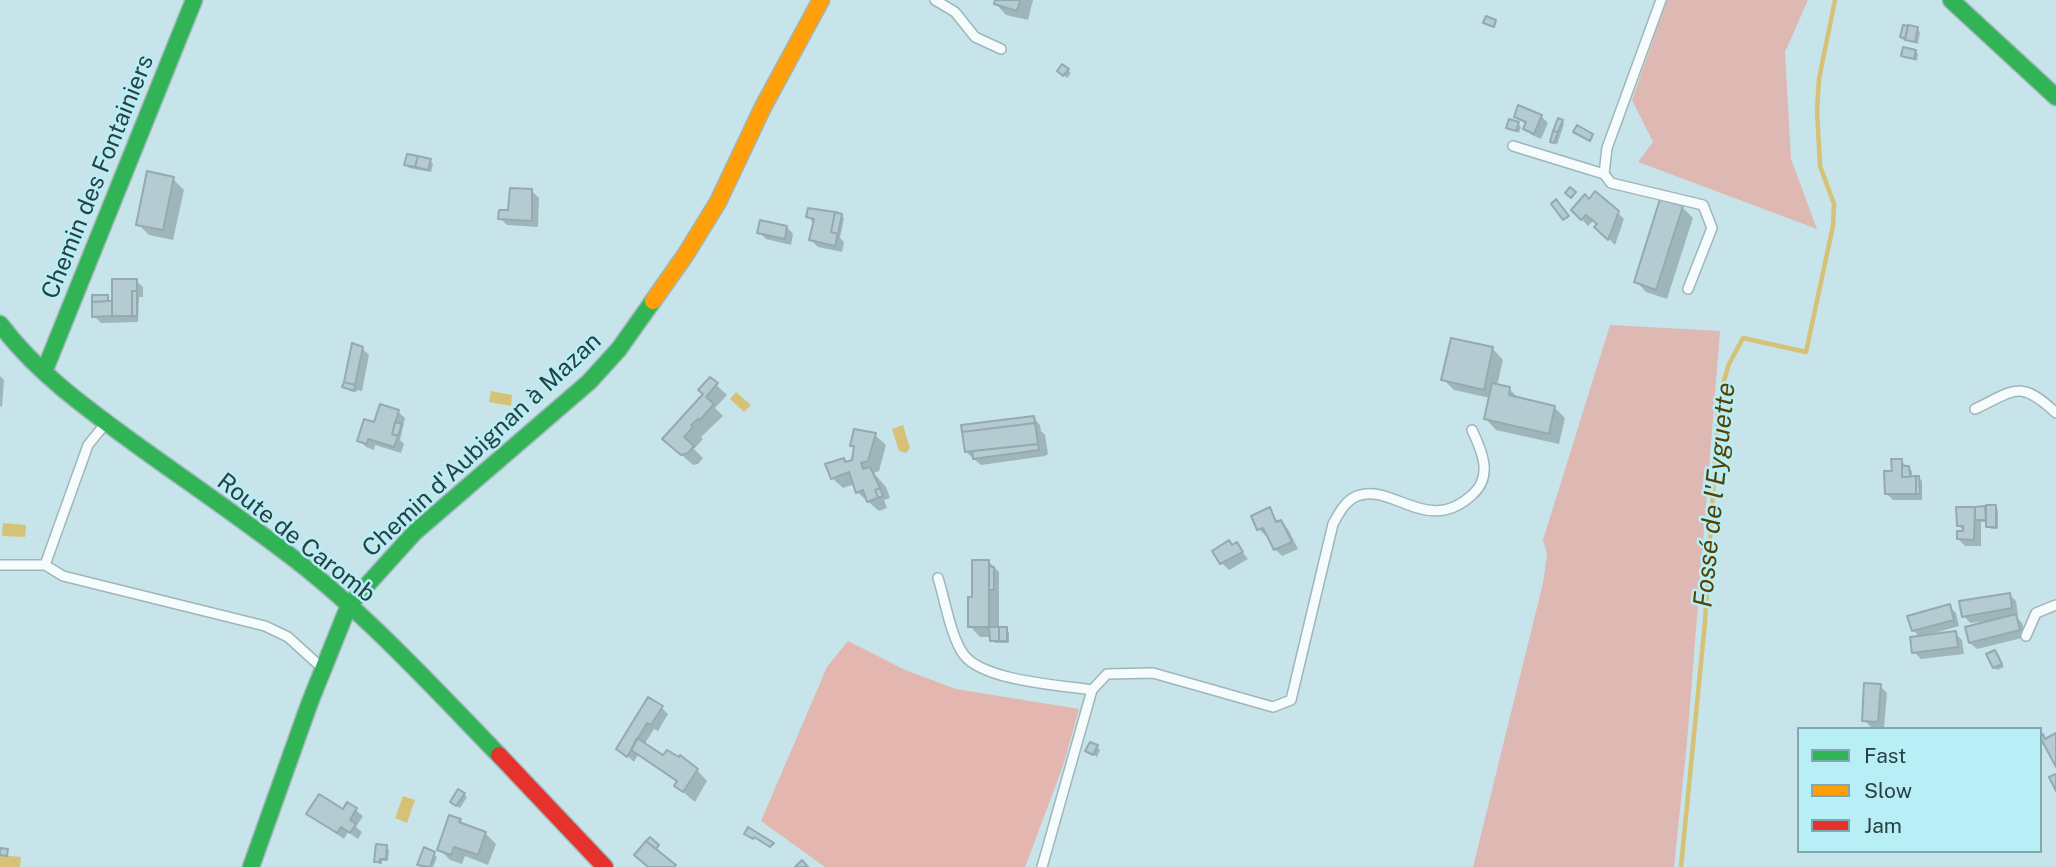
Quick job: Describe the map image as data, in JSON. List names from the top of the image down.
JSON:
{
  "streets": {
    "street": ["Chemin des Fontainiers", "Chemin d'Aubignan à Mazan", "Route de Caromb"]
  },
  "crossings": [
    ["Chemin des Fontainiers", "Route de Caromb"],
    ["Chemin d'Aubignan à Mazan", "Route de Caromb"]
  ],
  "water": ["Fossé de l'Eyguette"],
  "legend": ["Fast", "Slow", "Jam"]
}
